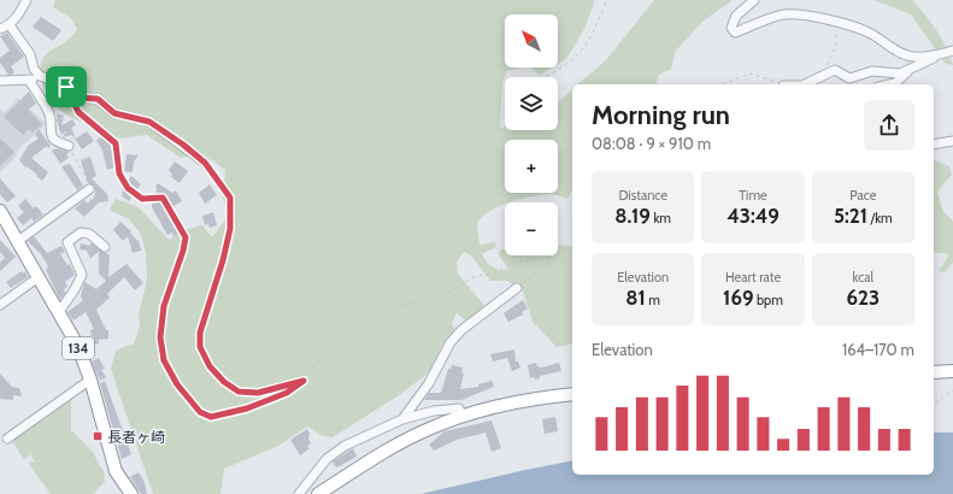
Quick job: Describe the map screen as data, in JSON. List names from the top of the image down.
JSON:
{
  "streets": {
    "highway": ["134"]
  },
  "places": {
    "transit": ["長者ヶ崎"]
  },
  "north": "top left",
  "page": {
    "map_buttons": ["+", "−"],
    "heading": ["Morning run", "08:08 · 9 × 910 m"],
    "stats": [
      ["Distance", "8.19 km"],
      ["Time", "43:49"],
      ["Pace", "5:21 /km"],
      ["Elevation", "81 m"],
      ["Heart rate", "169 bpm"],
      ["kcal", "623"]
    ],
    "chart": ["Elevation", "164–170 m"]
  }
}
